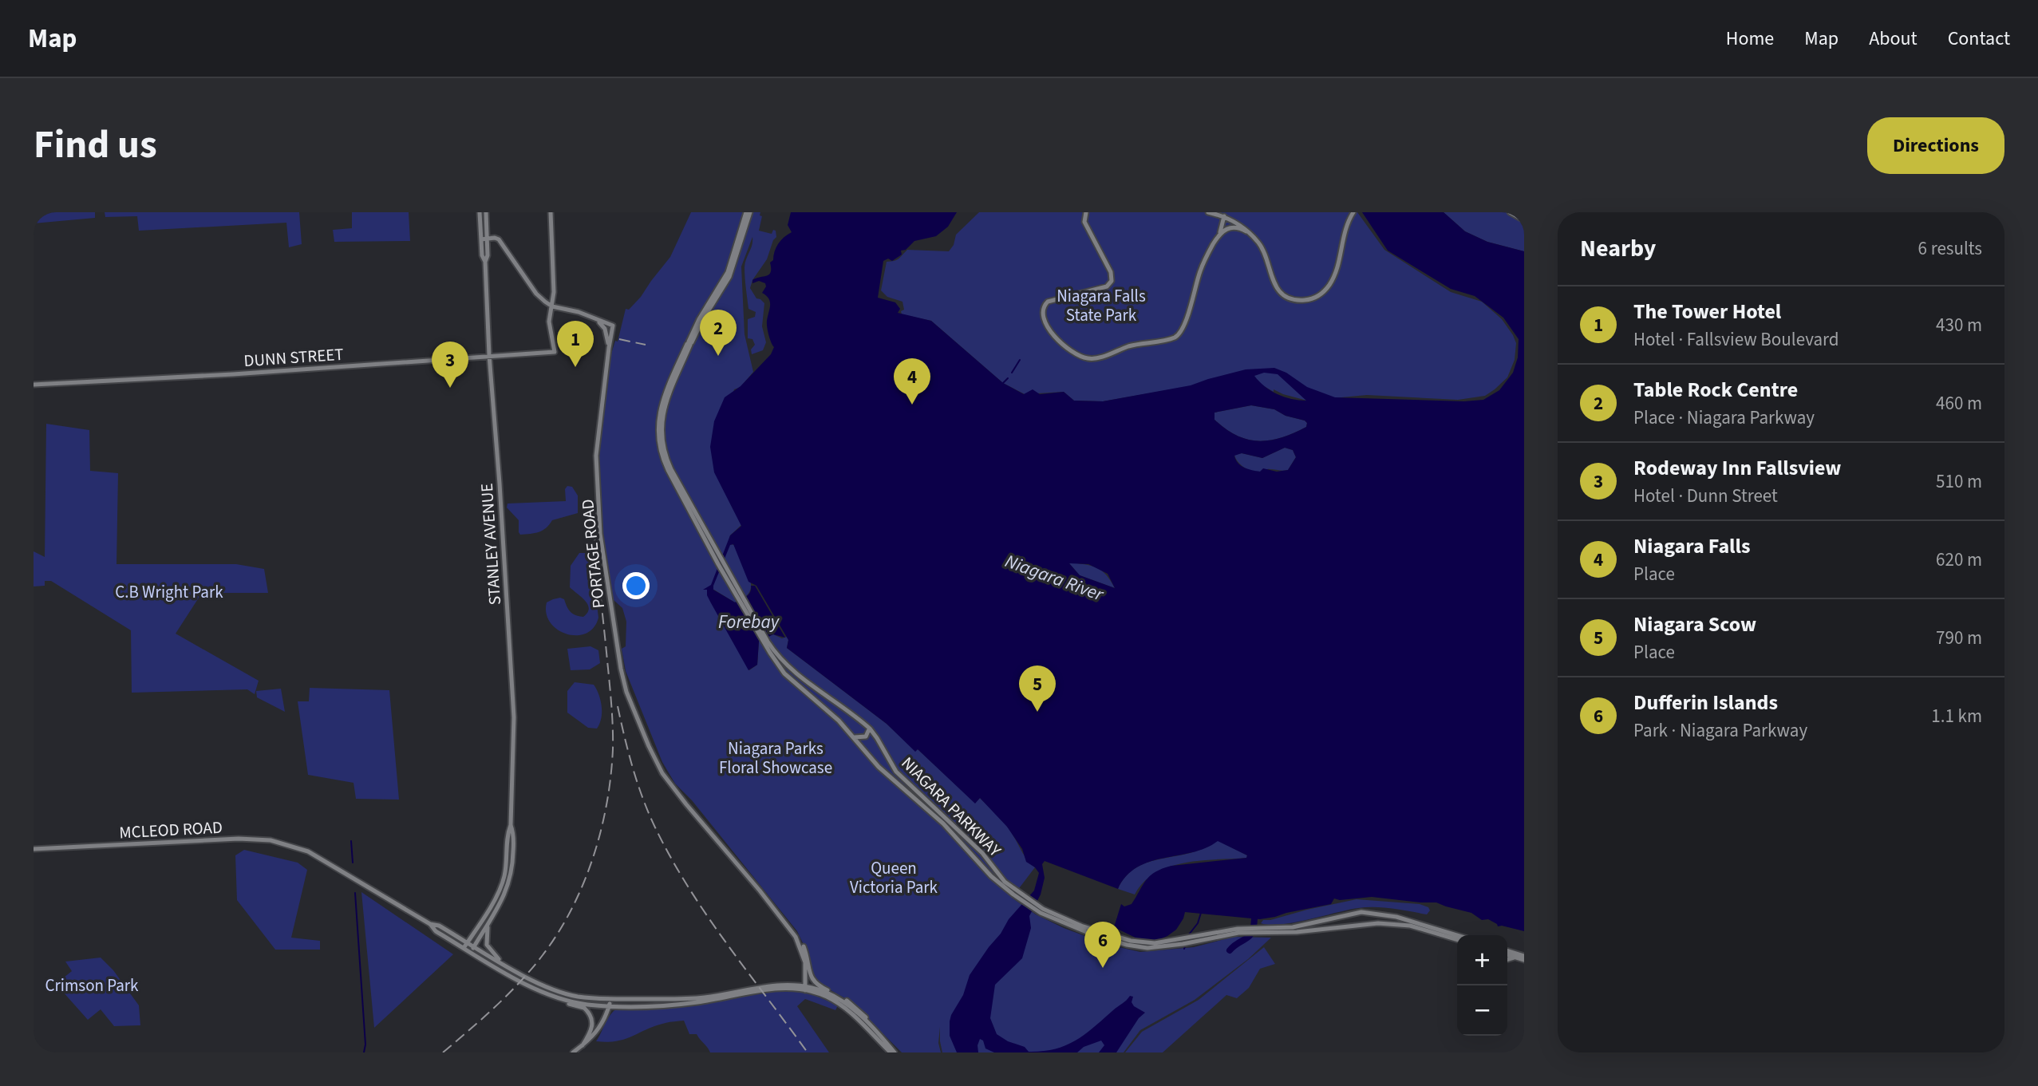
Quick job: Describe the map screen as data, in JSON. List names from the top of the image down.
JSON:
{
  "streets": {
    "main road": [
      "DUNN STREET",
      "STANLEY AVENUE",
      "PORTAGE ROAD",
      "NIAGARA PARKWAY",
      "MCLEOD ROAD"
    ]
  },
  "crossings": [
    ["DUNN STREET", "STANLEY AVENUE"]
  ],
  "water": ["Niagara River", "Forebay"],
  "parks": [
    "Niagara Falls State Park",
    "C.B Wright Park",
    "Niagara Parks Floral Showcase",
    "Queen Victoria Park",
    "Crimson Park"
  ],
  "page": {
    "header": "Map",
    "nav": [
      "Home",
      "Map",
      "About",
      "Contact"
    ],
    "title": "Find us",
    "buttons": "Directions",
    "heading": ["Nearby", "6 results"],
    "list": [
      {
        "mark": "1",
        "name": "The Tower Hotel",
        "note": "Hotel · Fallsview Boulevard",
        "value": "430 m"
      },
      {
        "mark": "2",
        "name": "Table Rock Centre",
        "note": "Place · Niagara Parkway",
        "value": "460 m"
      },
      {
        "mark": "3",
        "name": "Rodeway Inn Fallsview",
        "note": "Hotel · Dunn Street",
        "value": "510 m"
      },
      {
        "mark": "4",
        "name": "Niagara Falls",
        "note": "Place",
        "value": "620 m"
      },
      {
        "mark": "5",
        "name": "Niagara Scow",
        "note": "Place",
        "value": "790 m"
      },
      {
        "mark": "6",
        "name": "Dufferin Islands",
        "note": "Park · Niagara Parkway",
        "value": "1.1 km"
      }
    ],
    "pins": [
      "2",
      "1",
      "3",
      "4",
      "5",
      "6"
    ],
    "map_buttons": ["+", "−"]
  }
}
